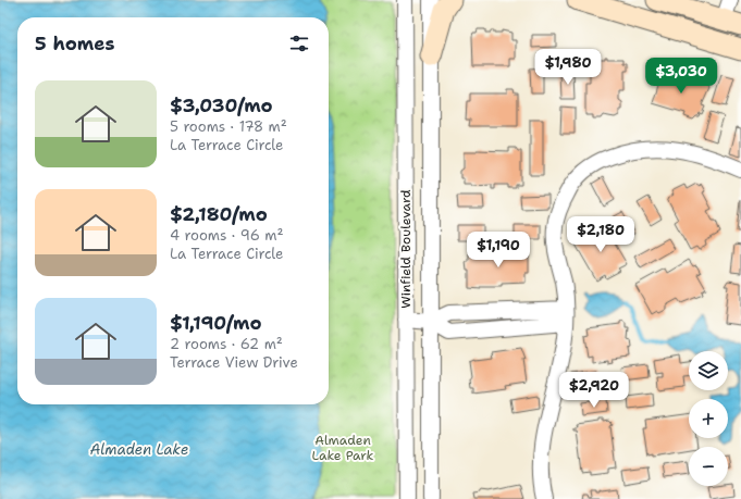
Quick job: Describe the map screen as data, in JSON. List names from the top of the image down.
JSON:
{
  "streets": {
    "street": ["Winfield Boulevard"]
  },
  "water": ["Almaden Lake"],
  "parks": ["Almaden Lake Park"],
  "page": {
    "heading": "5 homes",
    "price": [
      "$1,980",
      "$3,030",
      "$2,180",
      "$1,190",
      "$2,920"
    ],
    "list": [
      {
        "name": "$3,030/mo",
        "note": "5 rooms · 178 m² · La Terrace Circle"
      },
      {
        "name": "$2,180/mo",
        "note": "4 rooms · 96 m² · La Terrace Circle"
      },
      {
        "name": "$1,190/mo",
        "note": "2 rooms · 62 m² · Terrace View Drive"
      }
    ],
    "map_buttons": ["+", "−"]
  }
}
